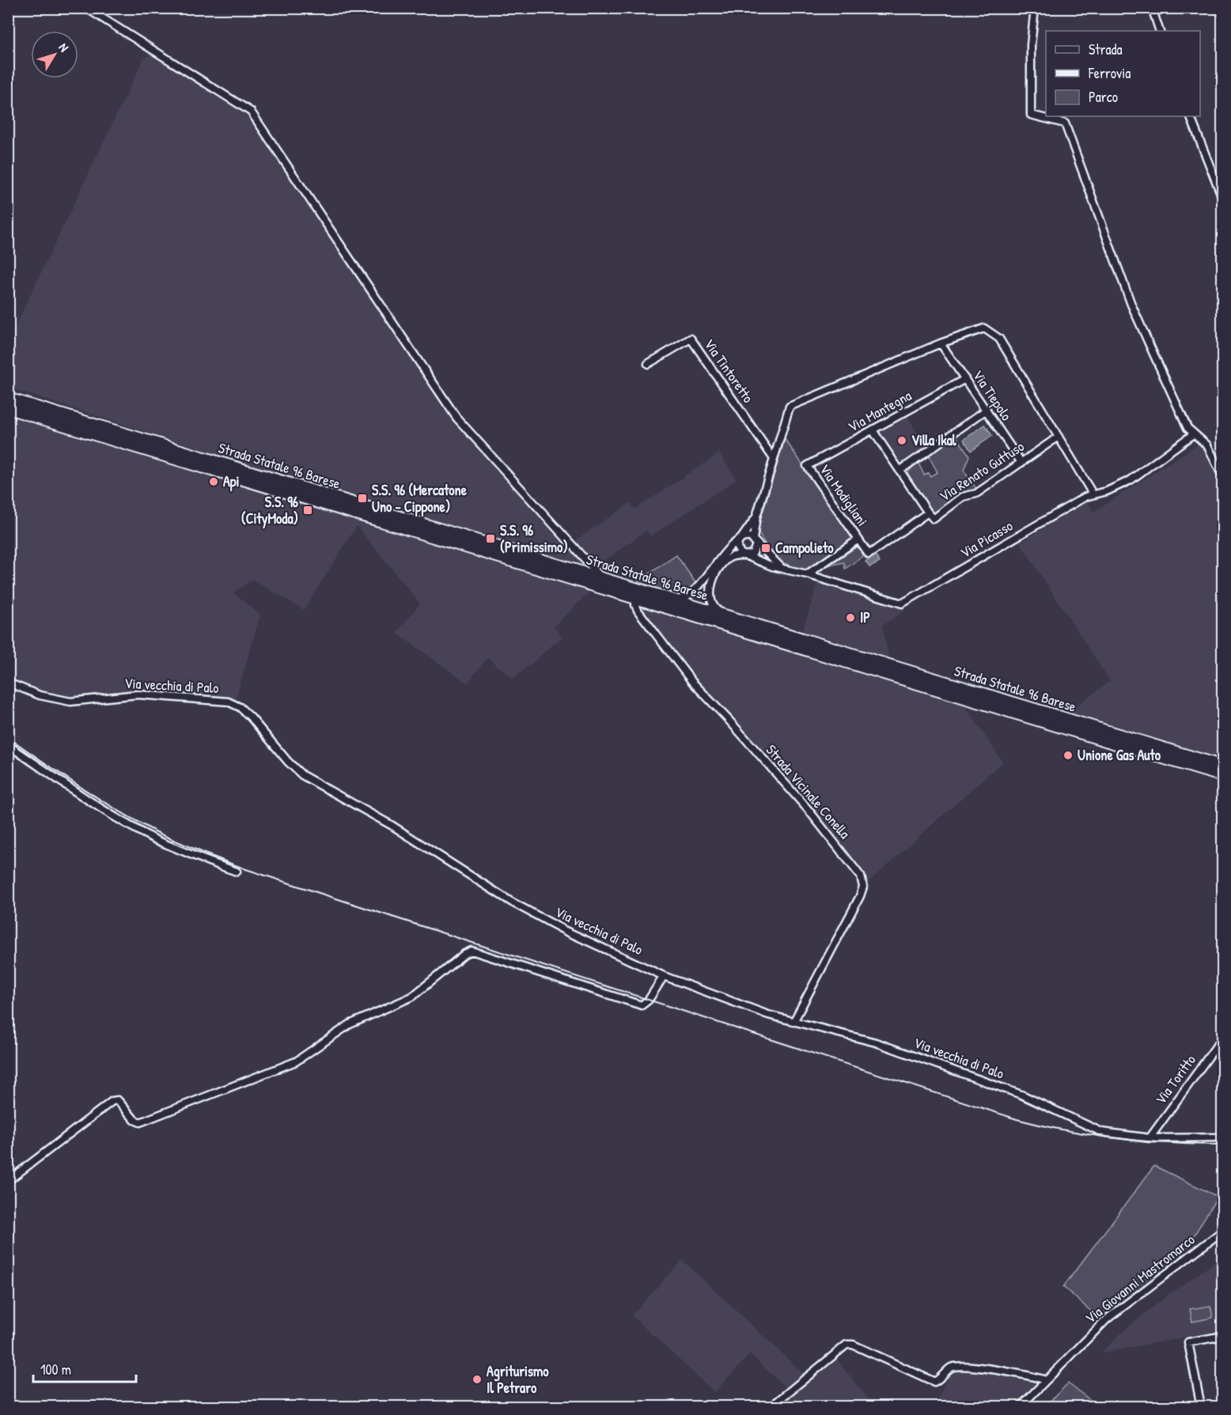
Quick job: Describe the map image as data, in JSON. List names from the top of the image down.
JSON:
{
  "streets": {
    "main road": ["Strada Statale 96 Barese"],
    "street": [
      "Via Tintoretto",
      "Via Tiepolo",
      "Via Mantegna",
      "Via Renato Guttuso",
      "Via Modigliani",
      "Via Picasso",
      "Via vecchia di Palo",
      "Strada Vicinale Conella",
      "Via Toritto",
      "Via Giovanni Mastromarco"
    ]
  },
  "crossings": [
    ["Via Tiepolo", "Via Mantegna"],
    ["Via Tiepolo", "Via Renato Guttuso"],
    ["Via Mantegna", "Via Modigliani"],
    ["Strada Statale 96 Barese", "Strada Vicinale Conella"],
    ["Via Renato Guttuso", "Via Modigliani"],
    ["Via vecchia di Palo", "Strada Vicinale Conella"],
    ["Via vecchia di Palo", "Via Toritto"]
  ],
  "places": {
    "other": [
      "Villa Ikal",
      "Api",
      "IP",
      "Unione Gas Auto",
      "Agriturismo Il Petraro"
    ],
    "transit": [
      "S.S. 96 (Mercatone Uno - Cippone)",
      "S.S. 96 (CityModa)",
      "S.S. 96 (Primissimo)",
      "Campolieto"
    ]
  },
  "legend": ["Strada", "Ferrovia", "Parco"],
  "scale_bar": "100 m",
  "north": "top right"
}
